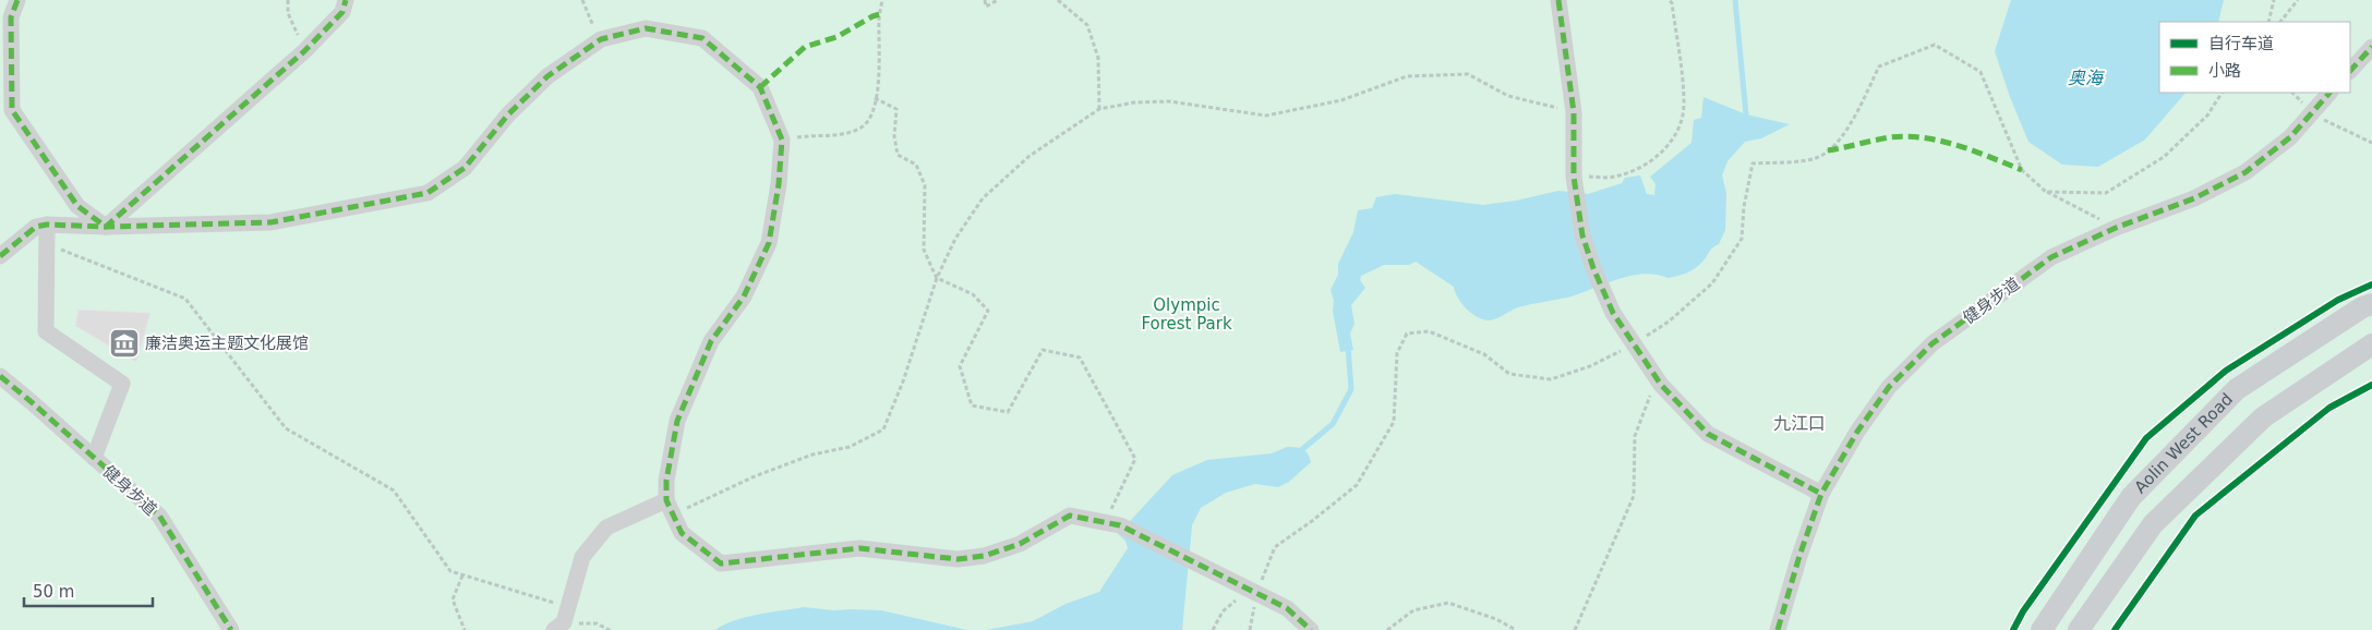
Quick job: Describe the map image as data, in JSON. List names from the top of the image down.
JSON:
{
  "streets": {
    "main road": ["Aolin West Road"],
    "street": ["健身步道"]
  },
  "districts": ["九江口"],
  "water": ["奥海"],
  "parks": ["Olympic Forest Park"],
  "places": {
    "museum": ["廉洁奥运主题文化展馆"]
  },
  "legend": ["自行车道", "小路"],
  "scale_bar": "50 m"
}
